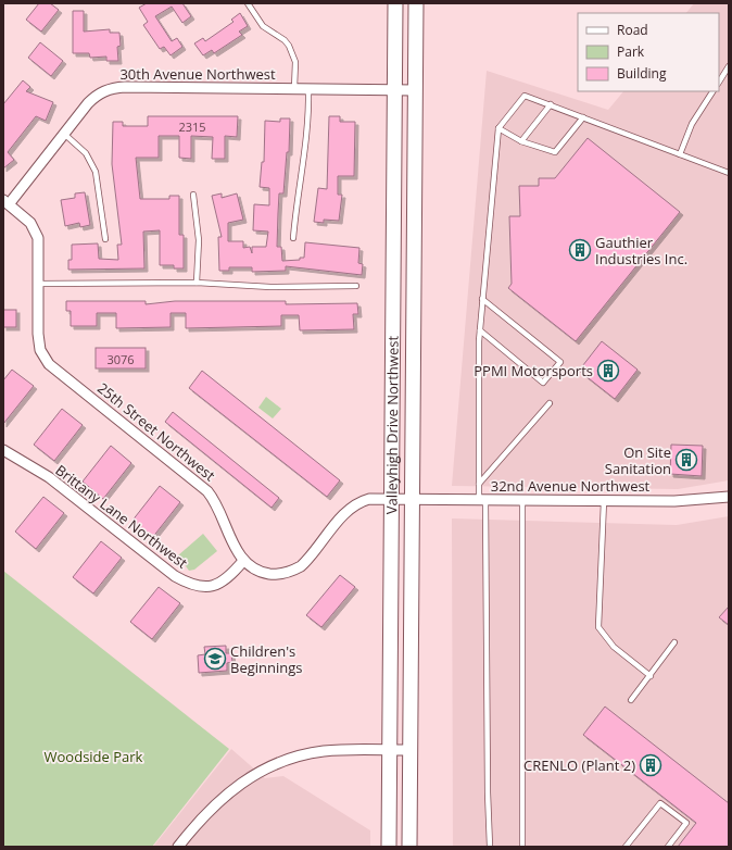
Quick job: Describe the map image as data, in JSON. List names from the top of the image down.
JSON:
{
  "streets": {
    "main road": ["Valleyhigh Drive Northwest"],
    "street": [
      "30th Avenue Northwest",
      "25th Street Northwest",
      "32nd Avenue Northwest",
      "Brittany Lane Northwest"
    ]
  },
  "crossings": [
    ["30th Avenue Northwest", "Valleyhigh Drive Northwest"],
    ["30th Avenue Northwest", "25th Street Northwest"],
    ["Valleyhigh Drive Northwest", "25th Street Northwest"],
    ["Valleyhigh Drive Northwest", "32nd Avenue Northwest"],
    ["25th Street Northwest", "32nd Avenue Northwest"],
    ["25th Street Northwest", "Brittany Lane Northwest"]
  ],
  "parks": ["Woodside Park"],
  "places": {
    "building": [
      "Gauthier Industries Inc.",
      "PPMI Motorsports",
      "On Site Sanitation",
      "CRENLO (Plant 2)"
    ],
    "school or university": ["Children's Beginnings"]
  },
  "house_numbers": ["2315", "3076"],
  "legend": ["Road", "Park", "Building"]
}
